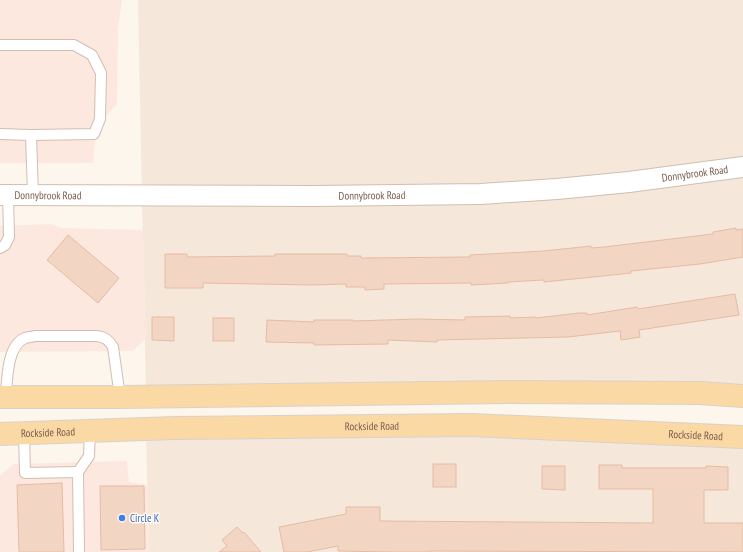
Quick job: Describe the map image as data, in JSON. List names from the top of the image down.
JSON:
{
  "streets": {
    "main road": ["Rockside Road"],
    "street": ["Donnybrook Road"]
  },
  "places": ["Circle K"]
}
